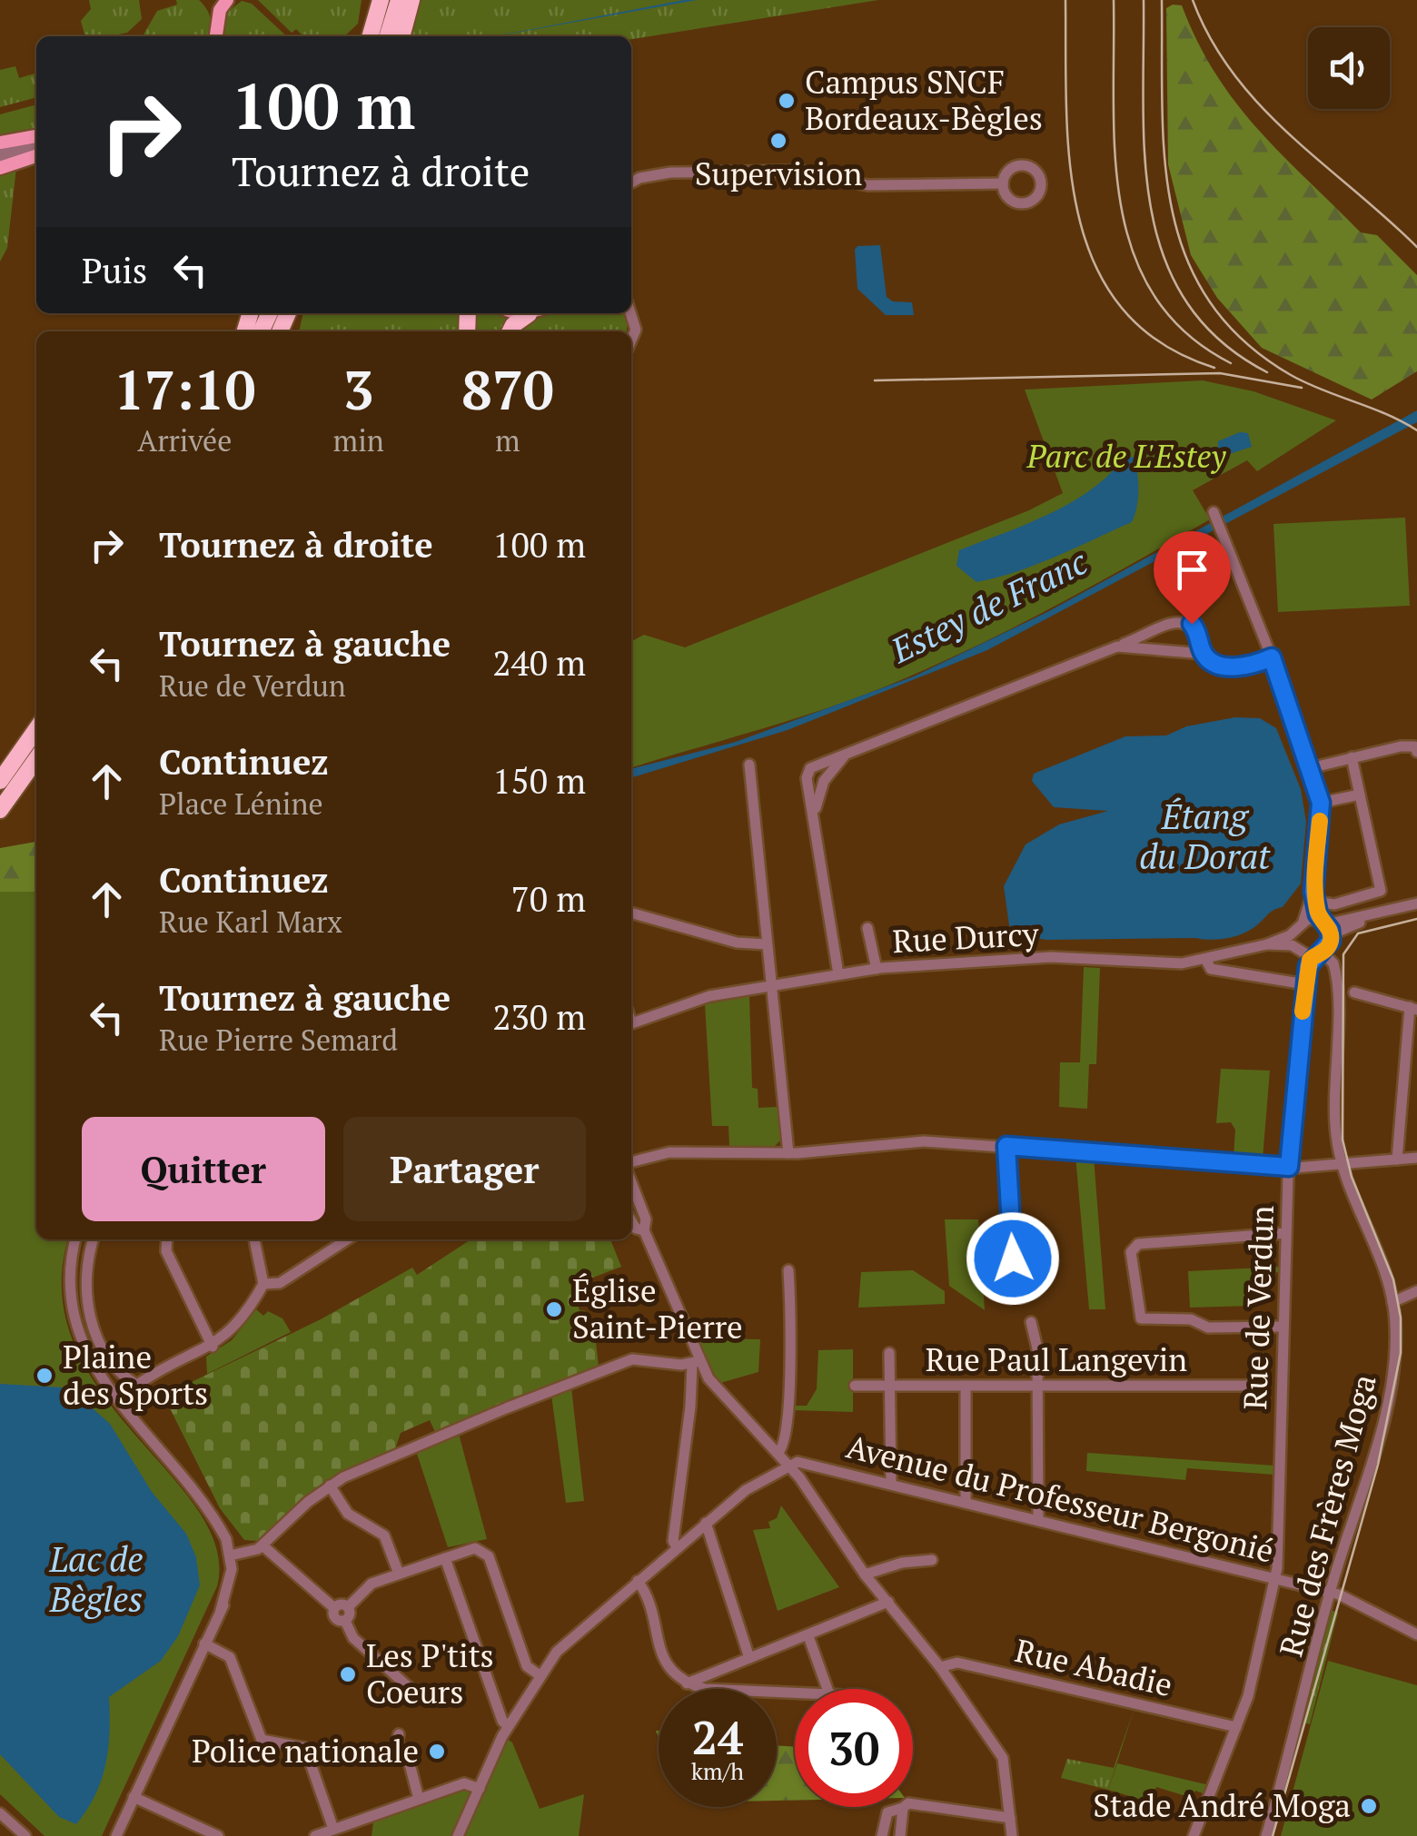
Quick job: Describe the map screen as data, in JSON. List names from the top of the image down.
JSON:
{
  "streets": {
    "street": [
      "Rue Durcy",
      "Rue de Verdun",
      "Rue Paul Langevin",
      "Avenue du Professeur Bergonié",
      "Rue des Frères Moga",
      "Rue Abadie"
    ]
  },
  "crossings": [
    ["Rue Durcy", "Rue de Verdun"],
    ["Rue de Verdun", "Rue Paul Langevin"],
    ["Rue de Verdun", "Avenue du Professeur Bergonié"],
    ["Rue de Verdun", "Rue des Frères Moga"],
    ["Rue de Verdun", "Rue Abadie"],
    ["Avenue du Professeur Bergonié", "Rue des Frères Moga"]
  ],
  "water": ["Estey de Franc", "Étang du Dorat", "Lac de Bègles"],
  "parks": ["Parc de L'Estey"],
  "places": [
    "Campus SNCF Bordeaux-Bègles",
    "Supervision",
    "Église Saint-Pierre",
    "Plaine des Sports",
    "Les P'tits Coeurs",
    "Police nationale",
    "Stade André Moga"
  ],
  "page": {
    "turn": ["100 m", "Tournez à droite"],
    "then": "Puis",
    "eta": [
      "17:10",
      "Arrivée",
      "3",
      "min",
      "870",
      "m"
    ],
    "list": [
      {
        "name": "Tournez à droite",
        "value": "100 m"
      },
      {
        "name": "Tournez à gauche",
        "note": "Rue de Verdun",
        "value": "240 m"
      },
      {
        "name": "Continuez",
        "note": "Place Lénine",
        "value": "150 m"
      },
      {
        "name": "Continuez",
        "note": "Rue Karl Marx",
        "value": "70 m"
      },
      {
        "name": "Tournez à gauche",
        "note": "Rue Pierre Semard",
        "value": "230 m"
      }
    ],
    "buttons": ["Quitter", "Partager"],
    "speed": "24 km/h",
    "limit": "30"
  }
}
